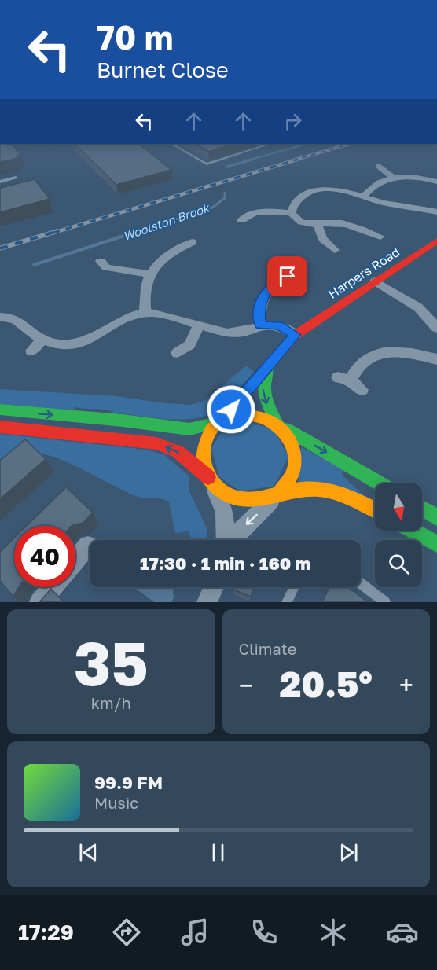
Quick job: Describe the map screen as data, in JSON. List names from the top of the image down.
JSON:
{
  "streets": {
    "main road": ["Harpers Road"]
  },
  "water": ["Woolston Brook"],
  "north": "bottom",
  "page": {
    "turn": ["70 m", "Burnet Close"],
    "limit": "40",
    "trip": "17:30 · 1 min · 160 m",
    "tile": [
      ["35", "km/h"],
      "Climate"
    ],
    "heat": ["−", "20.5°", "+"],
    "song": ["99.9 FM", "Music"],
    "tabs": "17:29"
  }
}
